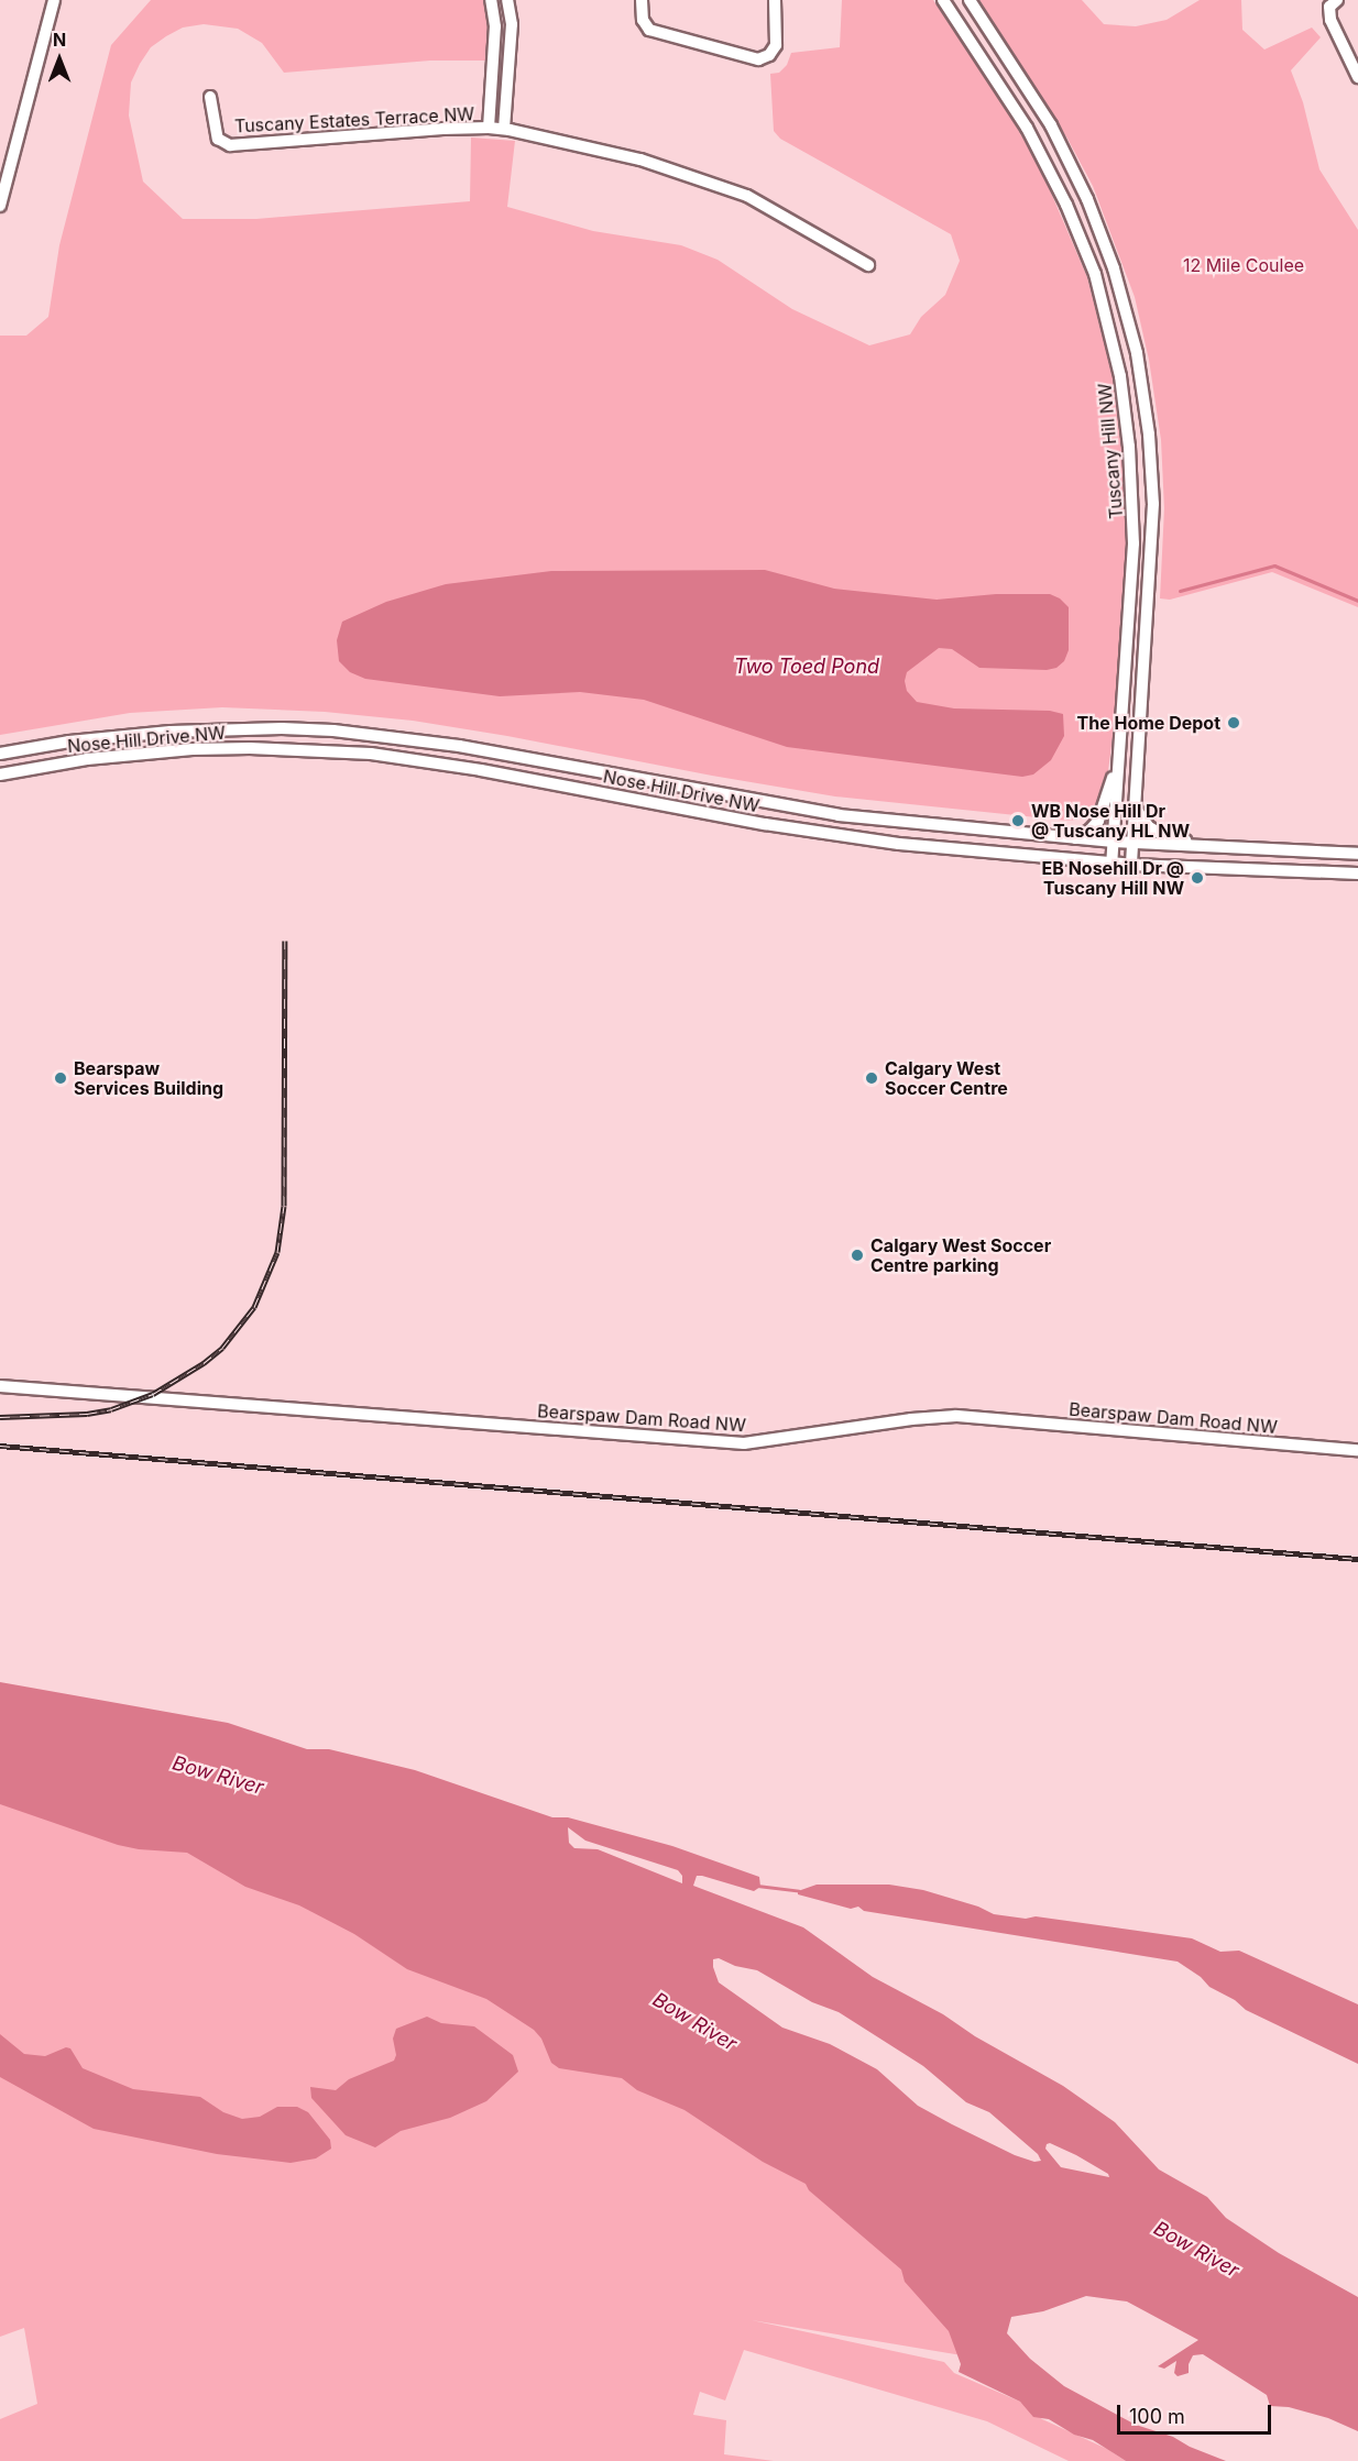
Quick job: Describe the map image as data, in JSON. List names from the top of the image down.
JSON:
{
  "streets": {
    "street": [
      "Tuscany Estates Terrace NW",
      "Tuscany Hill NW",
      "Nose Hill Drive NW",
      "Bearspaw Dam Road NW"
    ]
  },
  "crossings": [
    ["Tuscany Hill NW", "Nose Hill Drive NW"]
  ],
  "water": ["Two Toed Pond", "Bow River"],
  "parks": ["12 Mile Coulee"],
  "places": [
    "The Home Depot",
    "WB Nose Hill Dr @ Tuscany HL NW",
    "EB Nosehill Dr @ Tuscany Hill NW",
    "Bearspaw Services Building",
    "Calgary West Soccer Centre",
    "Calgary West Soccer Centre parking"
  ],
  "scale_bar": "100 m",
  "north": "top"
}
